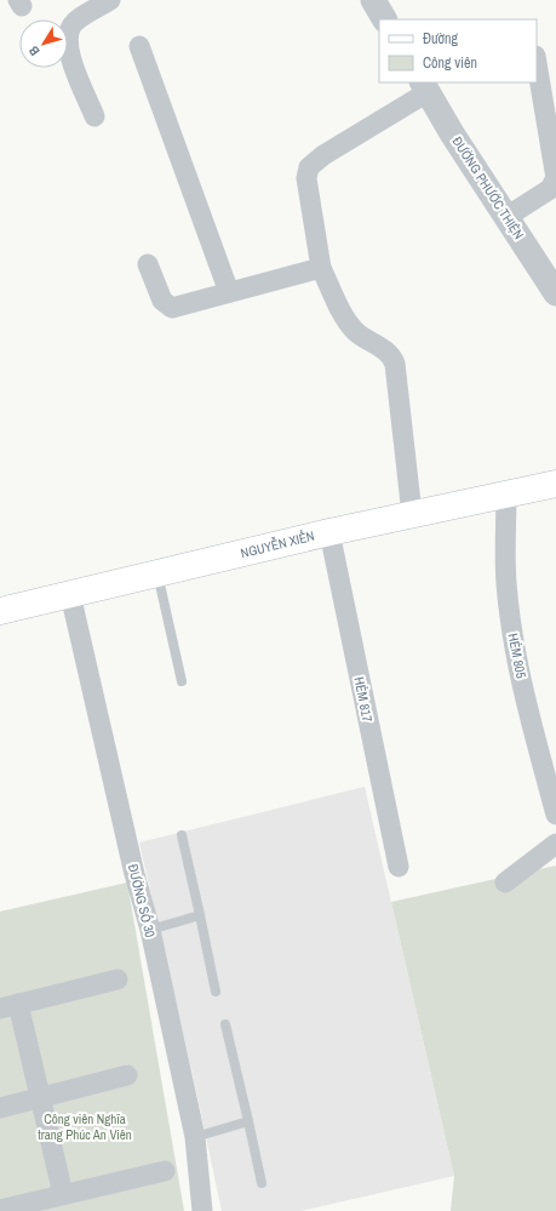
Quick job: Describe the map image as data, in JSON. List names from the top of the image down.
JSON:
{
  "streets": {
    "main road": ["NGUYỄN XIỂN"],
    "street": [
      "ĐƯỜNG PHƯỚC THIỆN",
      "HẺM 805",
      "HẺM 817",
      "ĐƯỜNG SỐ 30"
    ]
  },
  "crossings": [
    ["NGUYỄN XIỂN", "HẺM 805"],
    ["NGUYỄN XIỂN", "HẺM 817"],
    ["NGUYỄN XIỂN", "ĐƯỜNG SỐ 30"]
  ],
  "parks": ["Công viên Nghĩa trang Phúc An Viên"],
  "legend": ["Đường", "Công viên"],
  "north": "bottom left"
}
